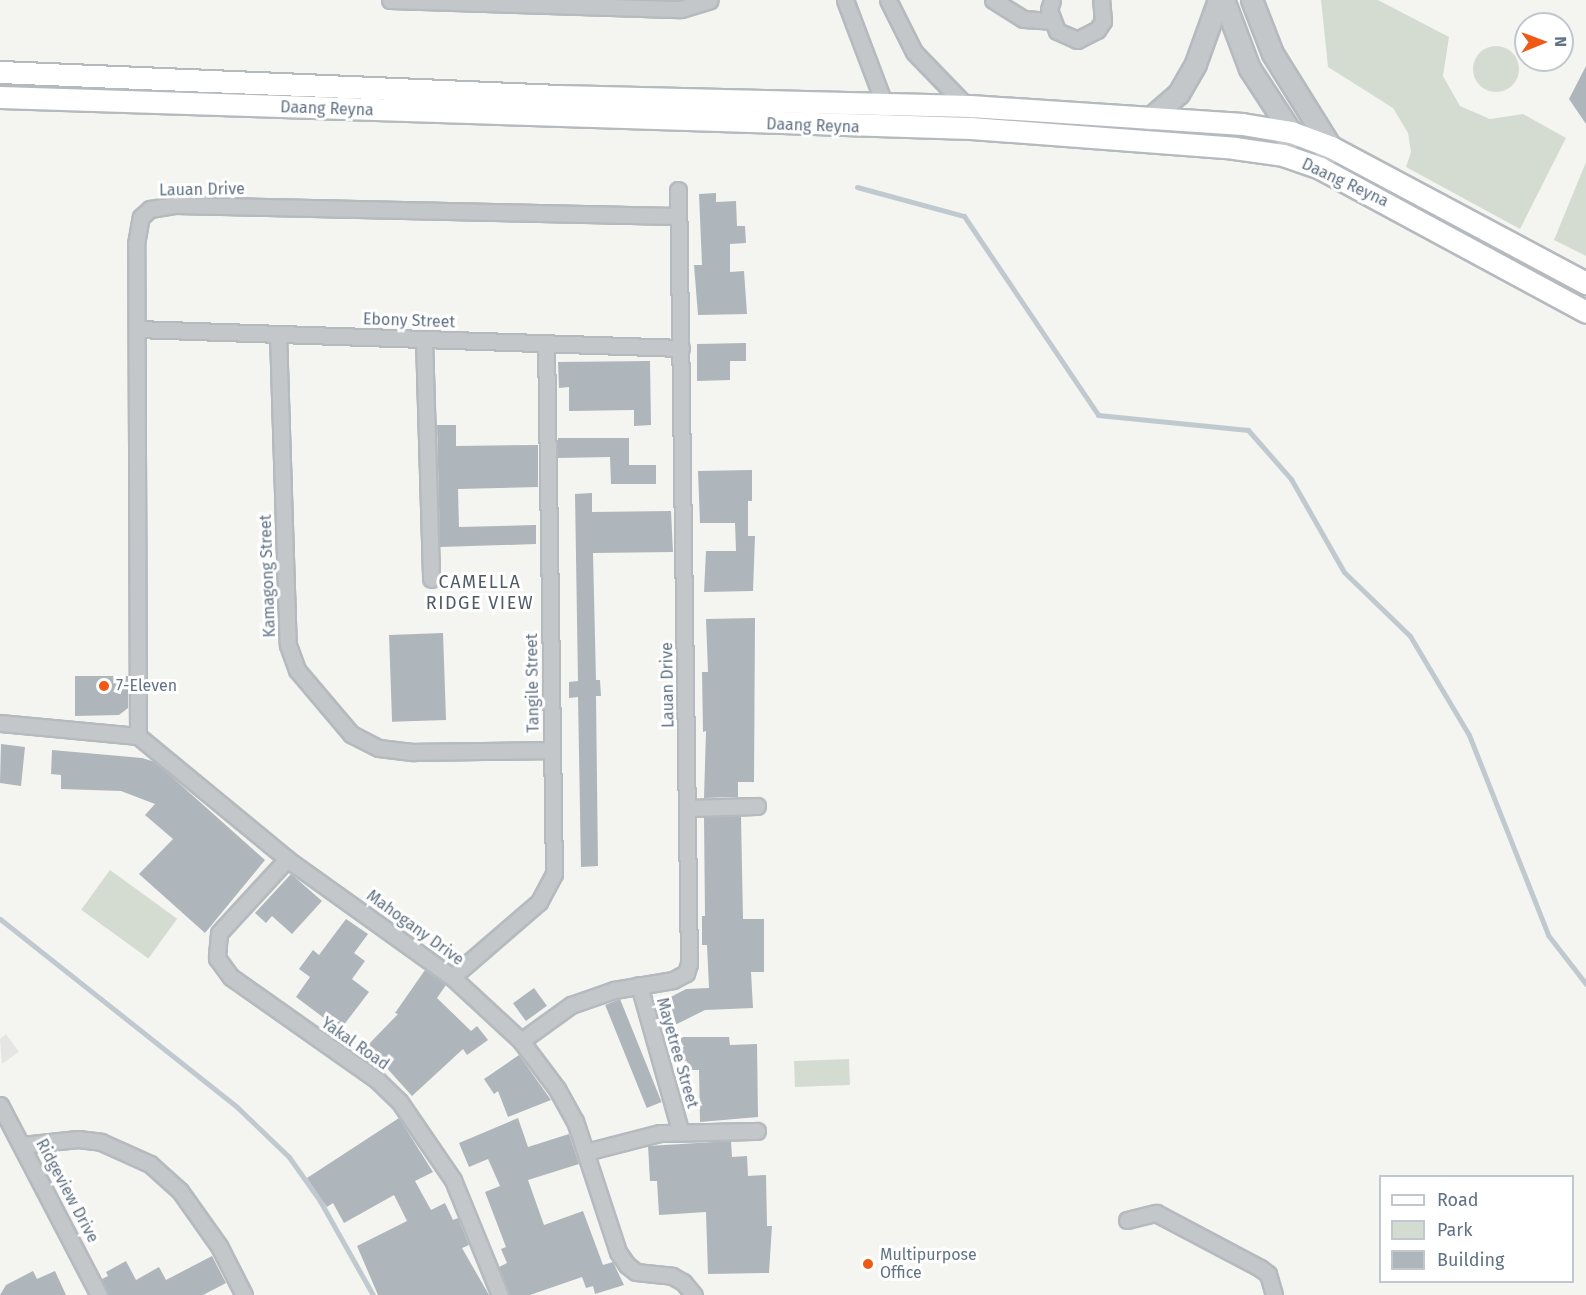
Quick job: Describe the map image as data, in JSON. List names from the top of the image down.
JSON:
{
  "streets": {
    "main road": ["Daang Reyna"],
    "street": [
      "Lauan Drive",
      "Ebony Street",
      "Kamagong Street",
      "Tangile Street",
      "Mahogany Drive",
      "Yakal Road",
      "Mayetree Street",
      "Ridgeview Drive"
    ]
  },
  "crossings": [
    ["Lauan Drive", "Ebony Street"],
    ["Lauan Drive", "Mahogany Drive"],
    ["Lauan Drive", "Mayetree Street"],
    ["Ebony Street", "Kamagong Street"],
    ["Ebony Street", "Tangile Street"],
    ["Kamagong Street", "Tangile Street"],
    ["Tangile Street", "Mahogany Drive"],
    ["Mahogany Drive", "Yakal Road"]
  ],
  "districts": ["CAMELLA RIDGE VIEW"],
  "places": ["7-Eleven", "Multipurpose Office"],
  "legend": ["Road", "Park", "Building"],
  "north": "right"
}
